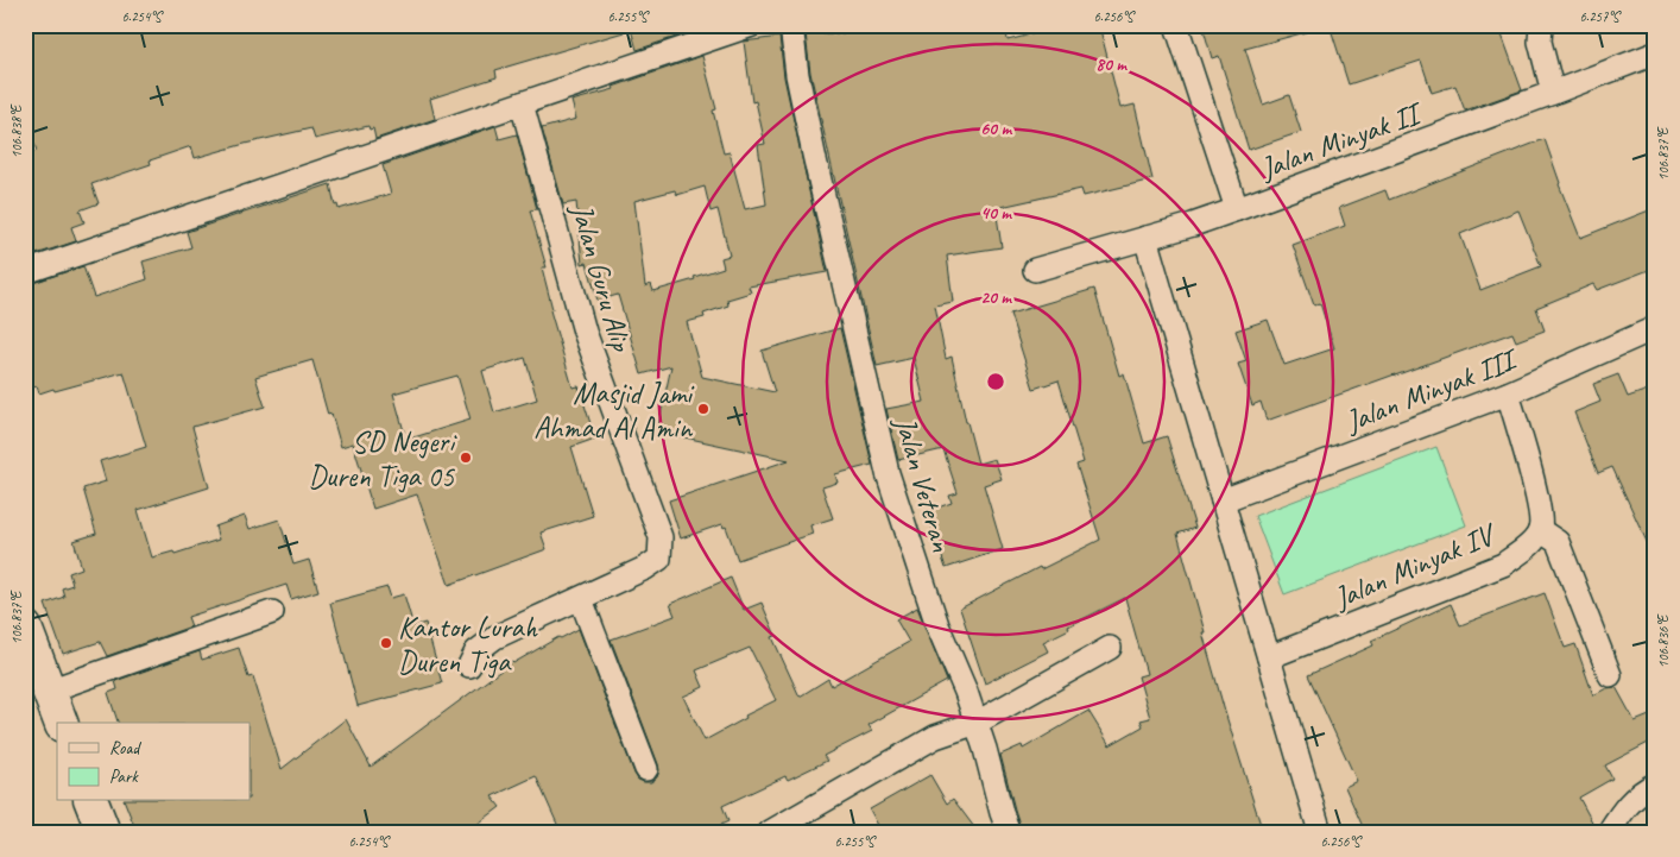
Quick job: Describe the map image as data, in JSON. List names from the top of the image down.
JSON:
{
  "streets": {
    "street": [
      "Jalan Minyak II",
      "Jalan Guru Alip",
      "Jalan Minyak III",
      "Jalan Veteran",
      "Jalan Minyak IV"
    ]
  },
  "places": ["Masjid Jami Ahmad Al Amin", "SD Negeri Duren Tiga 05", "Kantor Lurah Duren Tiga"],
  "legend": ["Road", "Park"],
  "coordinates": [
    "6.254°S",
    "6.255°S",
    "6.256°S",
    "6.257°S",
    "106.838°E",
    "106.837°E",
    "106.836°E"
  ],
  "rings": [
    "80 m",
    "60 m",
    "40 m",
    "20 m"
  ]
}
